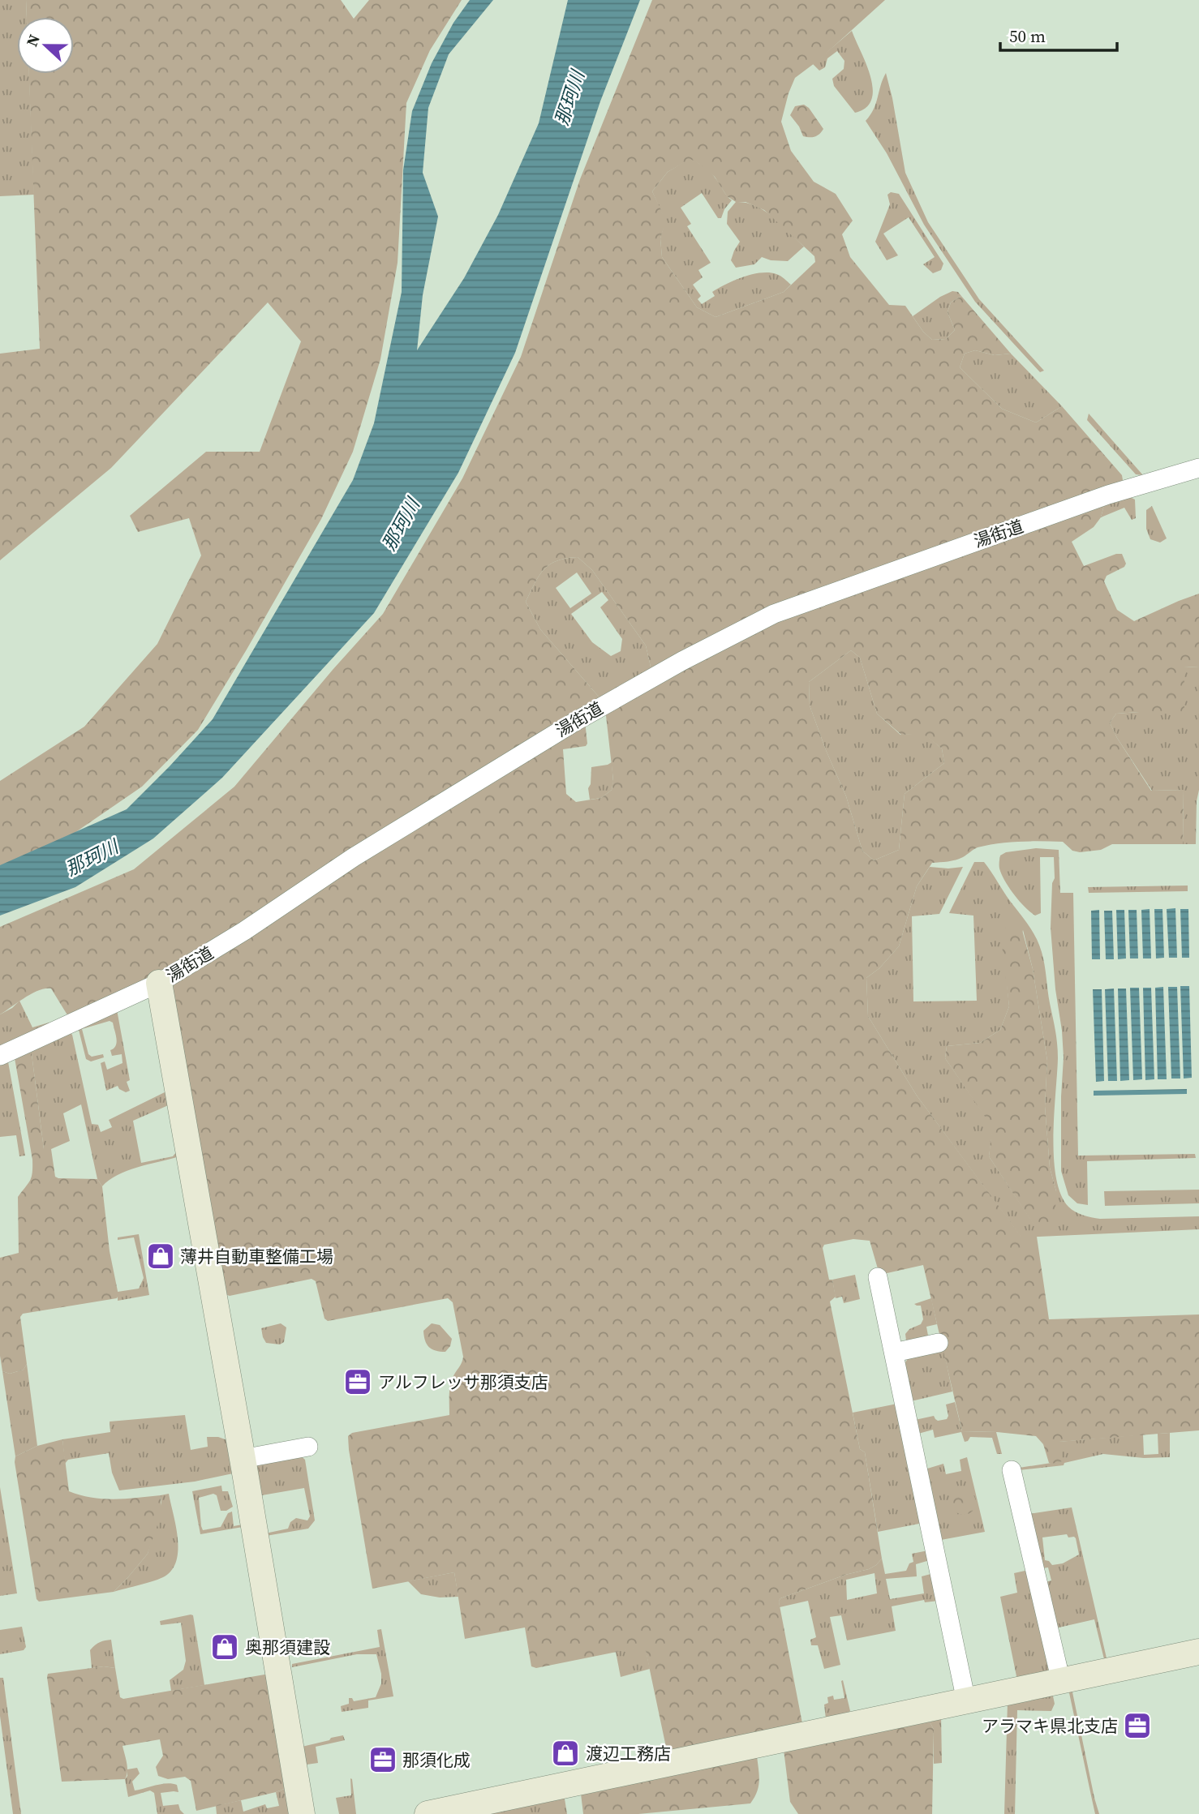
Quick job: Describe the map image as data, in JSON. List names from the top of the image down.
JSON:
{
  "streets": {
    "street": ["湯街道"]
  },
  "water": ["那珂川"],
  "places": {
    "shop": ["薄井自動車整備工場", "奥那須建設", "渡辺工務店"],
    "office": ["アルフレッサ那須支店", "アラマキ県北支店", "那須化成"]
  },
  "scale_bar": "50 m",
  "north": "left"
}
